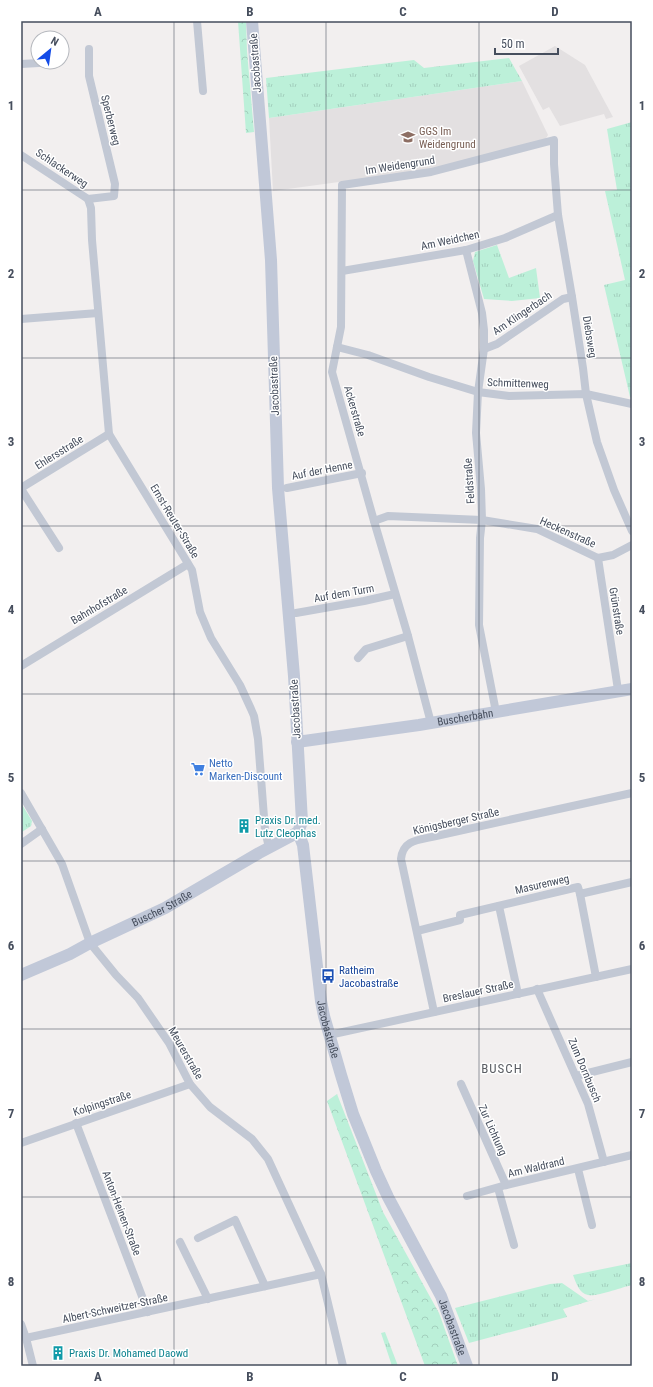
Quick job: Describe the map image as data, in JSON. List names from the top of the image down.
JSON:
{
  "streets": {
    "street": [
      "Jacobastraße",
      "Sperberweg",
      "Im Weidengrund",
      "Schlackerweg",
      "Am Weidchen",
      "Am Klingerbach",
      "Diebsweg",
      "Schmittenweg",
      "Ackerstraße",
      "Ehlersstraße",
      "Auf der Henne",
      "Feldstraße",
      "Ernst-Reuter-Straße",
      "Heckenstraße",
      "Auf dem Turm",
      "Bahnhofstraße",
      "Grünstraße",
      "Buscherbahn",
      "Königsberger Straße",
      "Masurenweg",
      "Buscher Straße",
      "Breslauer Straße",
      "Meurerstraße",
      "Zum Dornbusch",
      "Kolpingstraße",
      "Zur Lichtung",
      "Am Waldrand",
      "Anton-Heinen-Straße",
      "Albert-Schweitzer-Straße"
    ]
  },
  "crossings": [
    ["Jacobastraße", "Buscherbahn"],
    ["Jacobastraße", "Buscher Straße"],
    ["Jacobastraße", "Breslauer Straße"],
    ["Sperberweg", "Schlackerweg"],
    ["Im Weidengrund", "Diebsweg"],
    ["Im Weidengrund", "Ackerstraße"],
    ["Schlackerweg", "Ernst-Reuter-Straße"],
    ["Am Weidchen", "Diebsweg"],
    ["Am Weidchen", "Ackerstraße"],
    ["Am Weidchen", "Feldstraße"],
    ["Am Klingerbach", "Diebsweg"],
    ["Am Klingerbach", "Feldstraße"],
    ["Diebsweg", "Schmittenweg"],
    ["Schmittenweg", "Ackerstraße"],
    ["Schmittenweg", "Feldstraße"],
    ["Ackerstraße", "Auf der Henne"],
    ["Ackerstraße", "Heckenstraße"],
    ["Ackerstraße", "Auf dem Turm"],
    ["Ackerstraße", "Buscherbahn"],
    ["Ehlersstraße", "Ernst-Reuter-Straße"],
    ["Feldstraße", "Heckenstraße"],
    ["Feldstraße", "Buscherbahn"],
    ["Ernst-Reuter-Straße", "Bahnhofstraße"],
    ["Ernst-Reuter-Straße", "Buscher Straße"],
    ["Heckenstraße", "Grünstraße"],
    ["Grünstraße", "Buscherbahn"],
    ["Königsberger Straße", "Masurenweg"],
    ["Königsberger Straße", "Breslauer Straße"],
    ["Buscher Straße", "Meurerstraße"],
    ["Breslauer Straße", "Zum Dornbusch"],
    ["Meurerstraße", "Kolpingstraße"],
    ["Meurerstraße", "Albert-Schweitzer-Straße"],
    ["Zum Dornbusch", "Am Waldrand"],
    ["Kolpingstraße", "Anton-Heinen-Straße"],
    ["Zur Lichtung", "Am Waldrand"],
    ["Anton-Heinen-Straße", "Albert-Schweitzer-Straße"]
  ],
  "districts": ["BUSCH"],
  "places": {
    "school or university": ["GGS Im Weidengrund"],
    "supermarket": ["Netto Marken-Discount"],
    "building": ["Praxis Dr. med. Lutz Cleophas", "Praxis Dr. Mohamed Daowd"],
    "bus stop": ["Ratheim Jacobastraße"]
  },
  "scale_bar": "50 m",
  "north": "top right",
  "grid": {
    "columns": [
      "A",
      "B",
      "C",
      "D"
    ],
    "rows": [
      "1",
      "2",
      "3",
      "4",
      "5",
      "6",
      "7",
      "8"
    ]
  }
}
